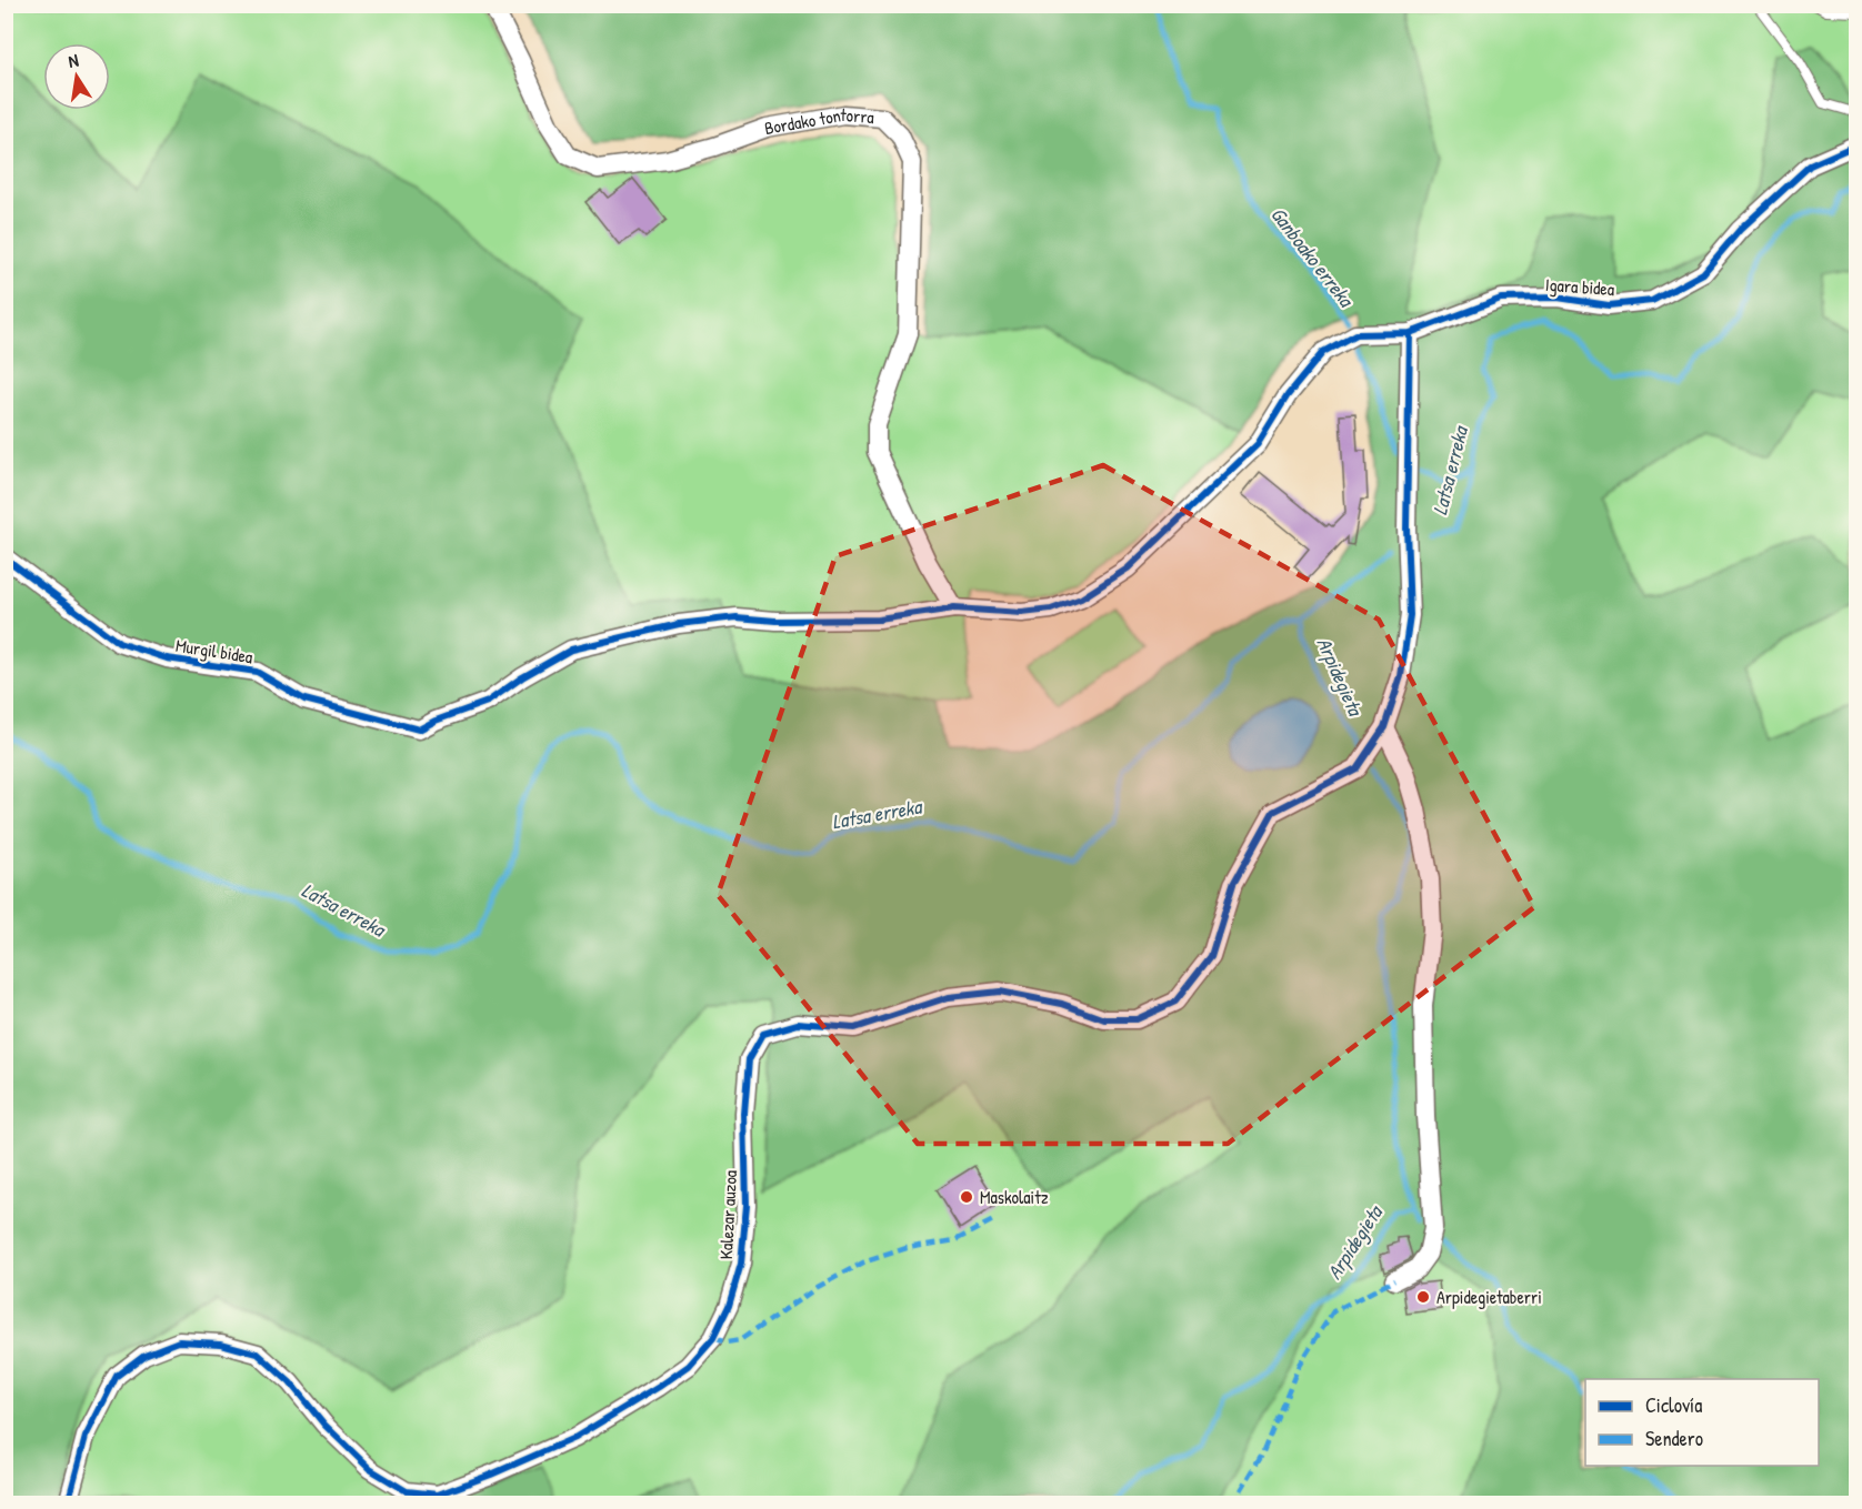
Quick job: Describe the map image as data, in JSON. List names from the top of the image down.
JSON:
{
  "streets": {
    "street": [
      "Bordako tontorra",
      "Igara bidea",
      "Murgil bidea",
      "Kalezar auzoa"
    ]
  },
  "crossings": [
    ["Bordako tontorra", "Igara bidea"],
    ["Bordako tontorra", "Murgil bidea"],
    ["Igara bidea", "Murgil bidea"],
    ["Igara bidea", "Kalezar auzoa"]
  ],
  "water": ["Ganboako erreka", "Latsa erreka", "Arpidegieta"],
  "places": ["Maskolaitz", "Arpidegietaberri"],
  "legend": ["Ciclovía", "Sendero"],
  "north": "top"
}
